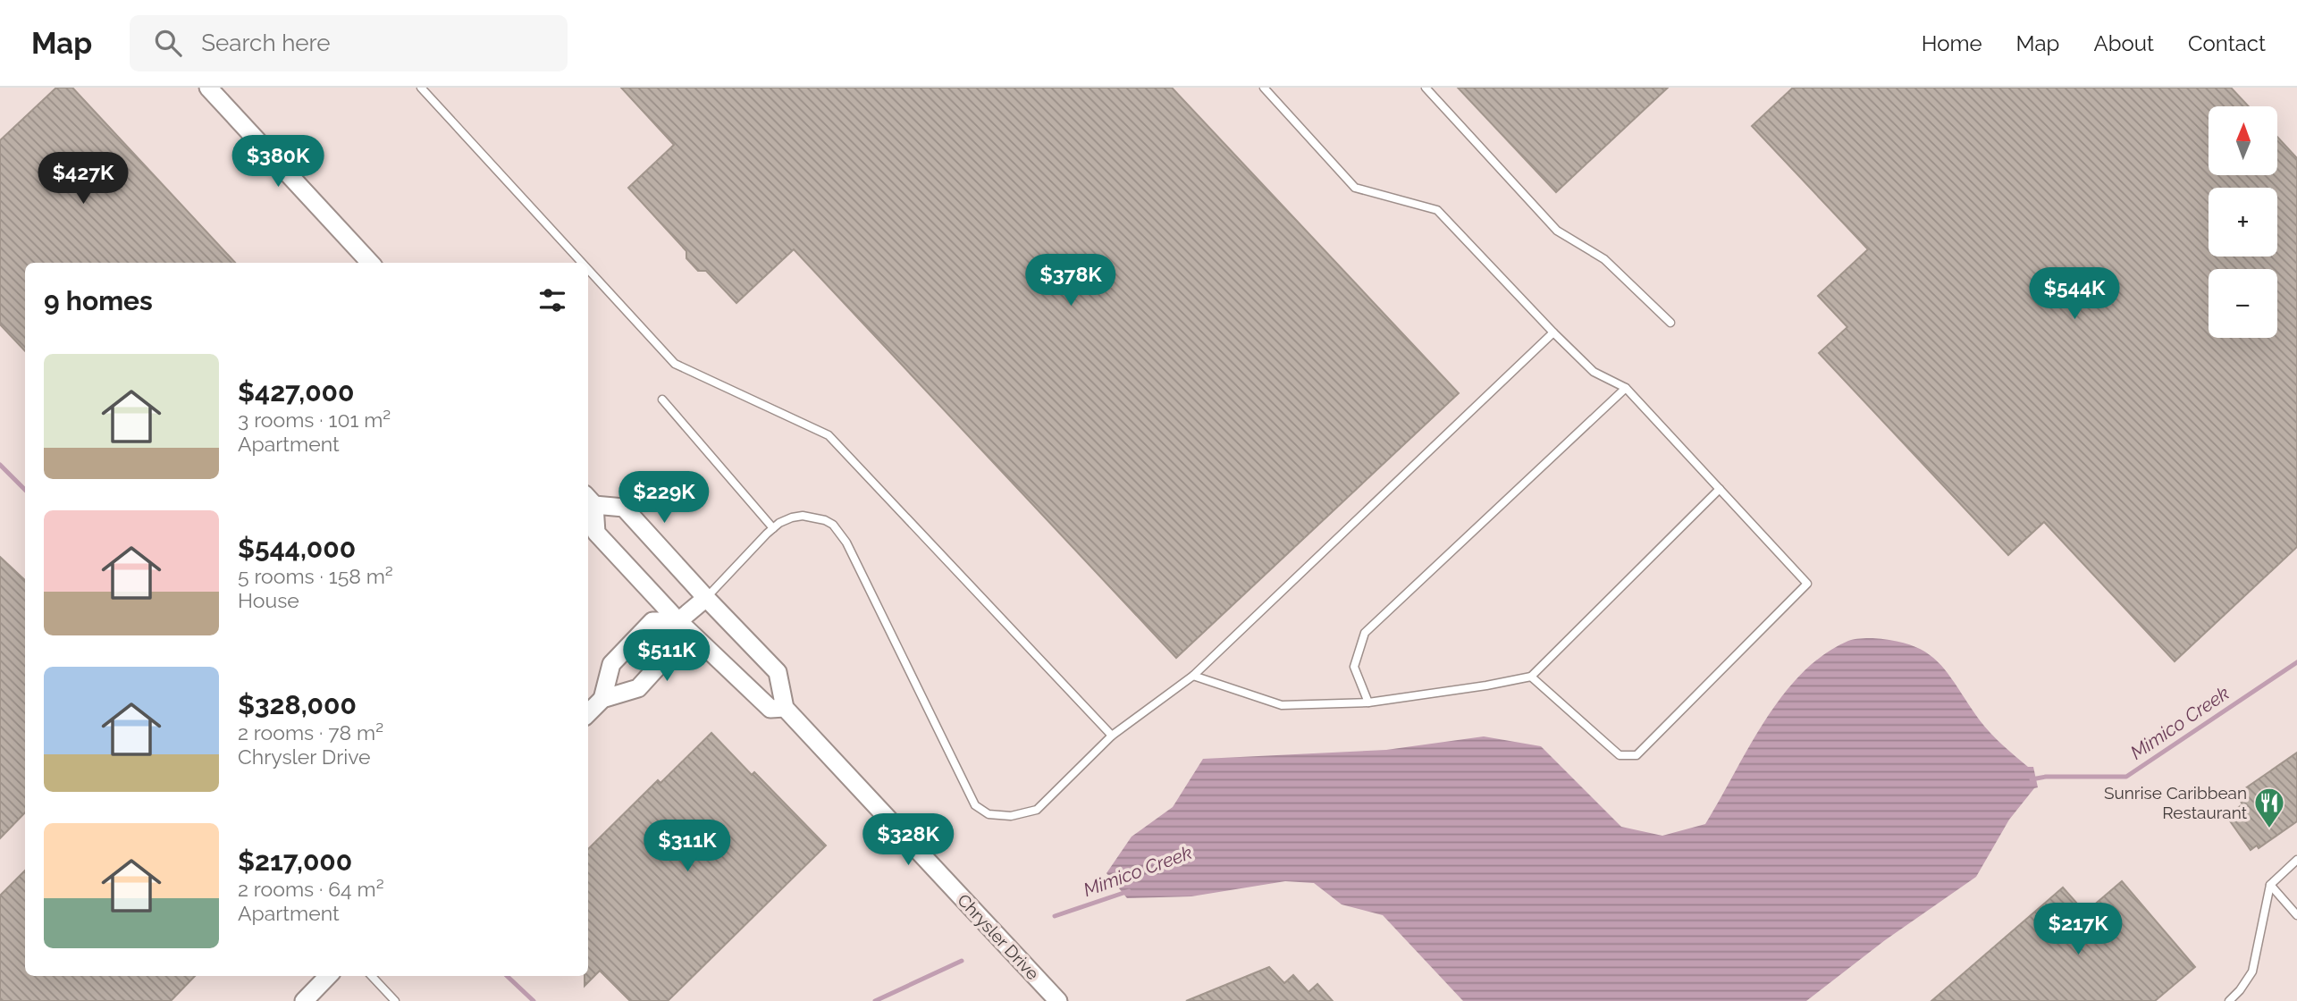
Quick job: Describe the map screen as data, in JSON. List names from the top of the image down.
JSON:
{
  "streets": {
    "street": ["Chrysler Drive"]
  },
  "water": ["Mimico Creek"],
  "places": {
    "restaurant": ["Sunrise Caribbean Restaurant"]
  },
  "north": "top",
  "page": {
    "header": "Map",
    "search": "Search here",
    "nav": [
      "Home",
      "Map",
      "About",
      "Contact"
    ],
    "map_buttons": ["+", "−"],
    "price": [
      "$380K",
      "$427K",
      "$378K",
      "$544K",
      "$229K",
      "$511K",
      "$328K",
      "$311K",
      "$217K"
    ],
    "heading": "9 homes",
    "list": [
      {
        "name": "$427,000",
        "note": "3 rooms · 101 m² · Apartment"
      },
      {
        "name": "$544,000",
        "note": "5 rooms · 158 m² · House"
      },
      {
        "name": "$328,000",
        "note": "2 rooms · 78 m² · Chrysler Drive"
      },
      {
        "name": "$217,000",
        "note": "2 rooms · 64 m² · Apartment"
      }
    ]
  }
}
